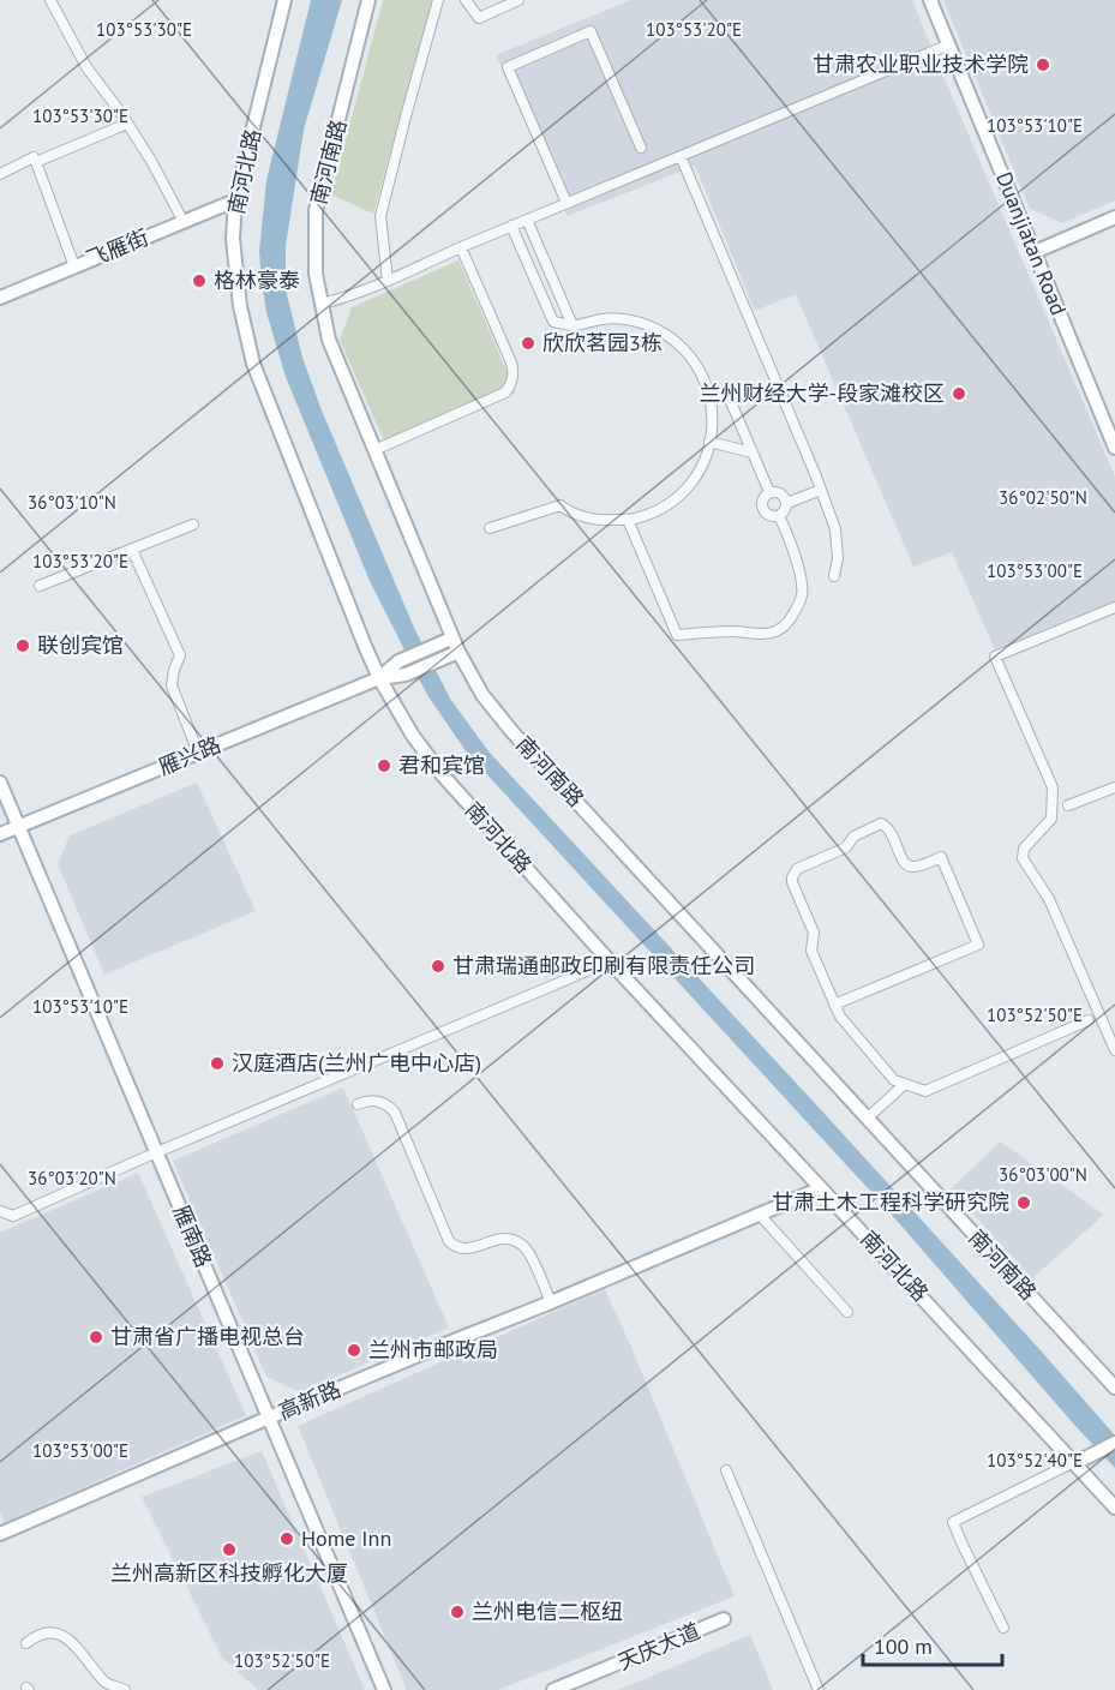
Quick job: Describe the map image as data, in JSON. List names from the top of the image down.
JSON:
{
  "streets": {
    "street": [
      "南河南路",
      "南河北路",
      "Duanjiatan Road",
      "飞雁街",
      "雁兴路",
      "雁南路",
      "高新路",
      "天庆大道"
    ]
  },
  "crossings": [
    ["南河北路", "飞雁街"],
    ["南河北路", "雁兴路"],
    ["南河北路", "高新路"],
    ["雁兴路", "雁南路"],
    ["雁南路", "高新路"]
  ],
  "places": [
    "甘肃农业职业技术学院",
    "格林豪泰",
    "欣欣茗园3栋",
    "兰州财经大学-段家滩校区",
    "联创宾馆",
    "君和宾馆",
    "甘肃瑞通邮政印刷有限责任公司",
    "汉庭酒店(兰州广电中心店)",
    "甘肃土木工程科学研究院",
    "甘肃省广播电视总台",
    "兰州市邮政局",
    "Home Inn",
    "兰州高新区科技孵化大厦",
    "兰州电信二枢纽"
  ],
  "scale_bar": "100 m",
  "coordinates": [
    "103°53'30\"E",
    "103°53'20\"E",
    "103°53'10\"E",
    "36°02'50\"N",
    "36°03'10\"N",
    "103°53'00\"E",
    "103°52'50\"E",
    "36°03'00\"N",
    "36°03'20\"N",
    "103°52'40\"E"
  ]
}
